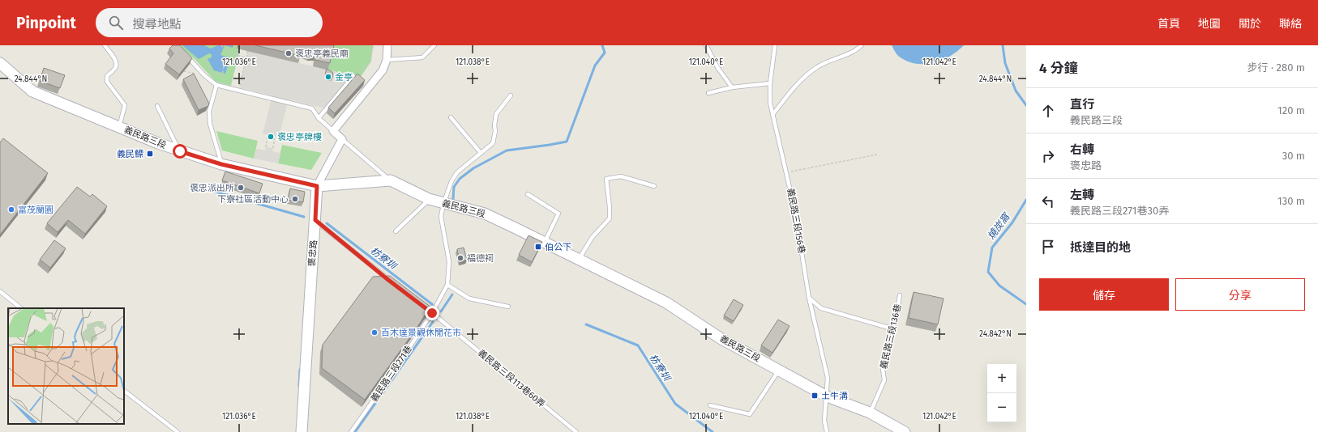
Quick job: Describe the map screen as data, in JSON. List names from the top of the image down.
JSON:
{
  "streets": {
    "street": ["義民路三段", "褒忠路"],
    "lane": [
      "義民路三段156巷",
      "義民路三段136巷",
      "義民路三段271巷",
      "義民路三段113巷60弄"
    ]
  },
  "crossings": [
    ["義民路三段", "義民路三段156巷"],
    ["義民路三段", "褒忠路"],
    ["義民路三段", "義民路三段136巷"],
    ["義民路三段", "義民路三段271巷"],
    ["義民路三段271巷", "義民路三段113巷60弄"]
  ],
  "water": ["燒炭窩", "枋寮圳"],
  "places": {
    "other": [
      "褒忠亭義民廟",
      "金亭",
      "褒忠亭牌樓",
      "褒忠派出所",
      "下寮社區活動中心",
      "富茂蘭園",
      "福德祠",
      "百木達景觀休閒花市"
    ],
    "transit": ["義民鰾", "伯公下", "土牛溝"]
  },
  "page": {
    "header": "Pinpoint",
    "search": "搜尋地點",
    "nav": [
      "首頁",
      "地圖",
      "關於",
      "聯絡"
    ],
    "heading": ["4 分鐘", "步行 · 280 m"],
    "list": [
      ["直行", "義民路三段", "120 m"],
      ["右轉", "褒忠路", "30 m"],
      ["左轉", "義民路三段271巷30弄", "130 m"],
      "抵達目的地"
    ],
    "buttons": ["儲存", "分享"],
    "map_buttons": ["+", "−"]
  },
  "coordinates": [
    "121.036°E",
    "121.038°E",
    "121.040°E",
    "121.042°E",
    "24.844°N",
    "24.842°N"
  ]
}
